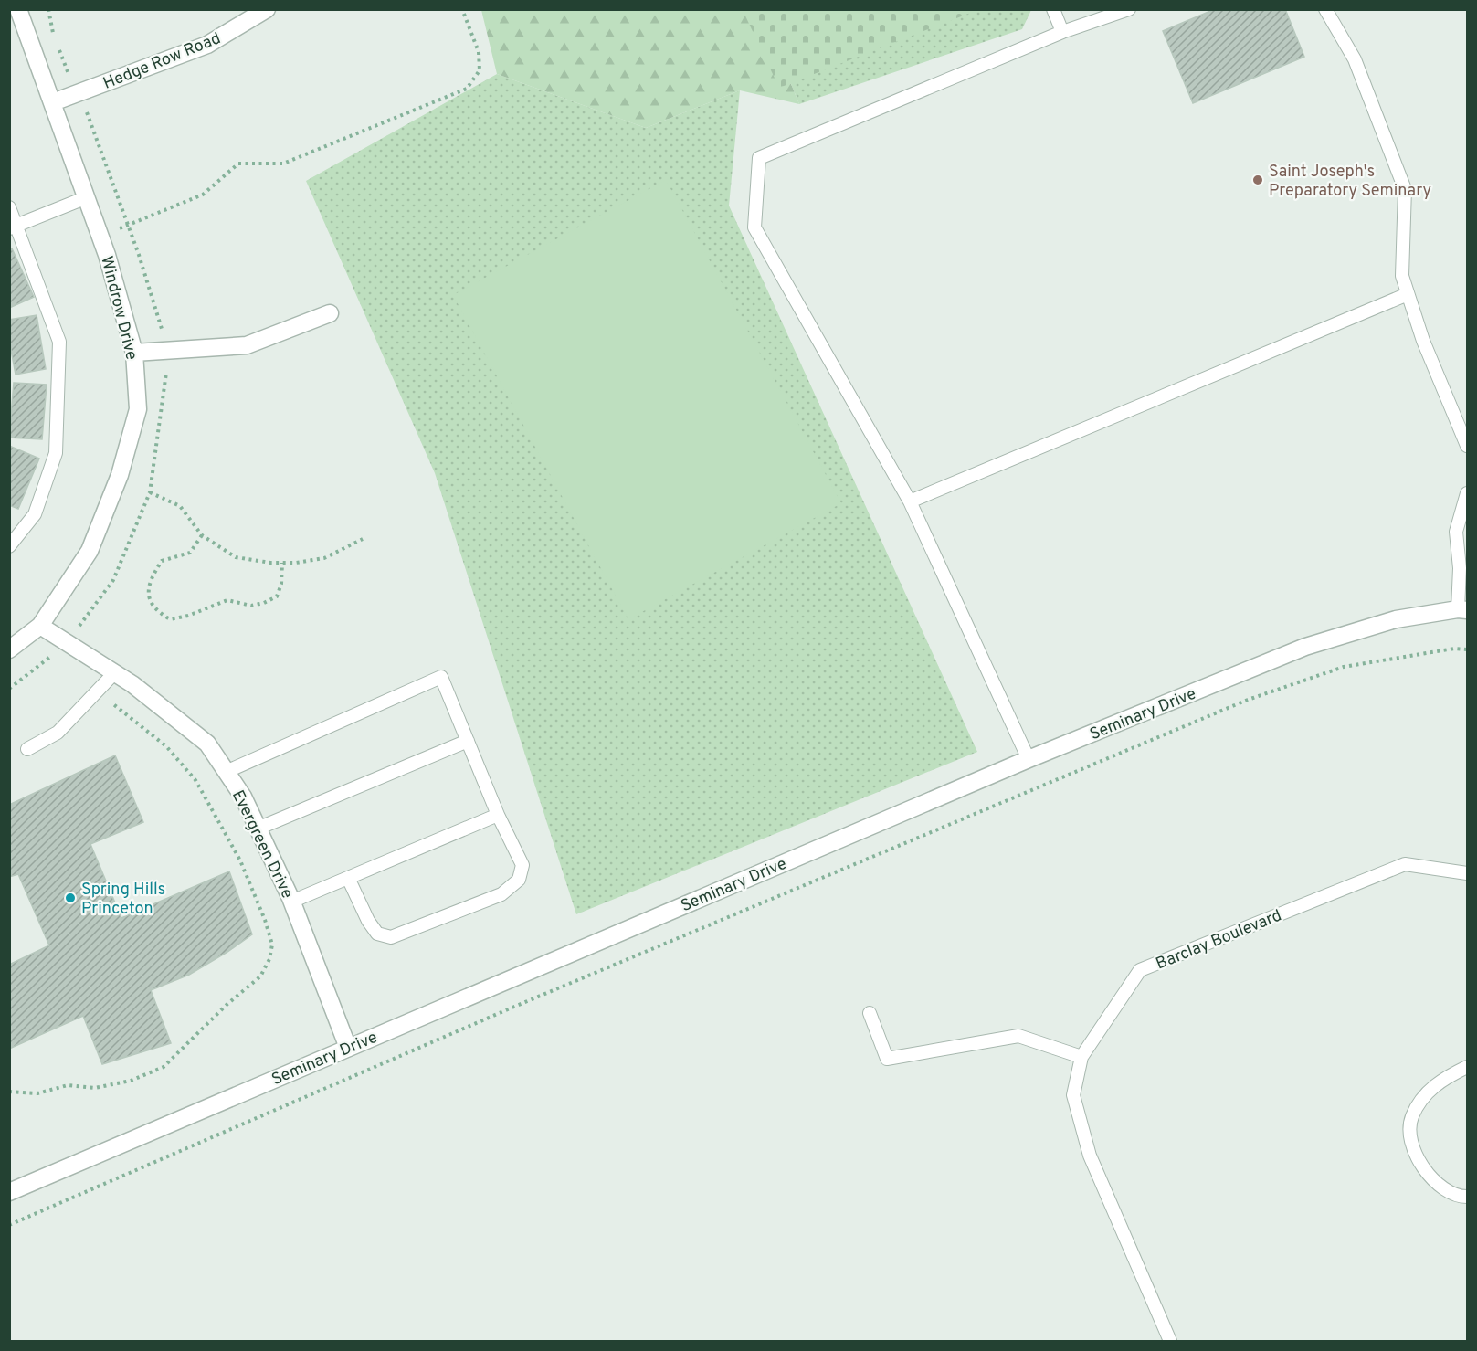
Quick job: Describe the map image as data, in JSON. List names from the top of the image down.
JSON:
{
  "streets": {
    "street": [
      "Hedge Row Road",
      "Windrow Drive",
      "Seminary Drive",
      "Evergreen Drive"
    ],
    "lane": ["Barclay Boulevard"]
  },
  "crossings": [
    ["Hedge Row Road", "Windrow Drive"],
    ["Windrow Drive", "Evergreen Drive"],
    ["Seminary Drive", "Evergreen Drive"]
  ],
  "places": ["Saint Joseph's Preparatory Seminary", "Spring Hills Princeton"]
}
